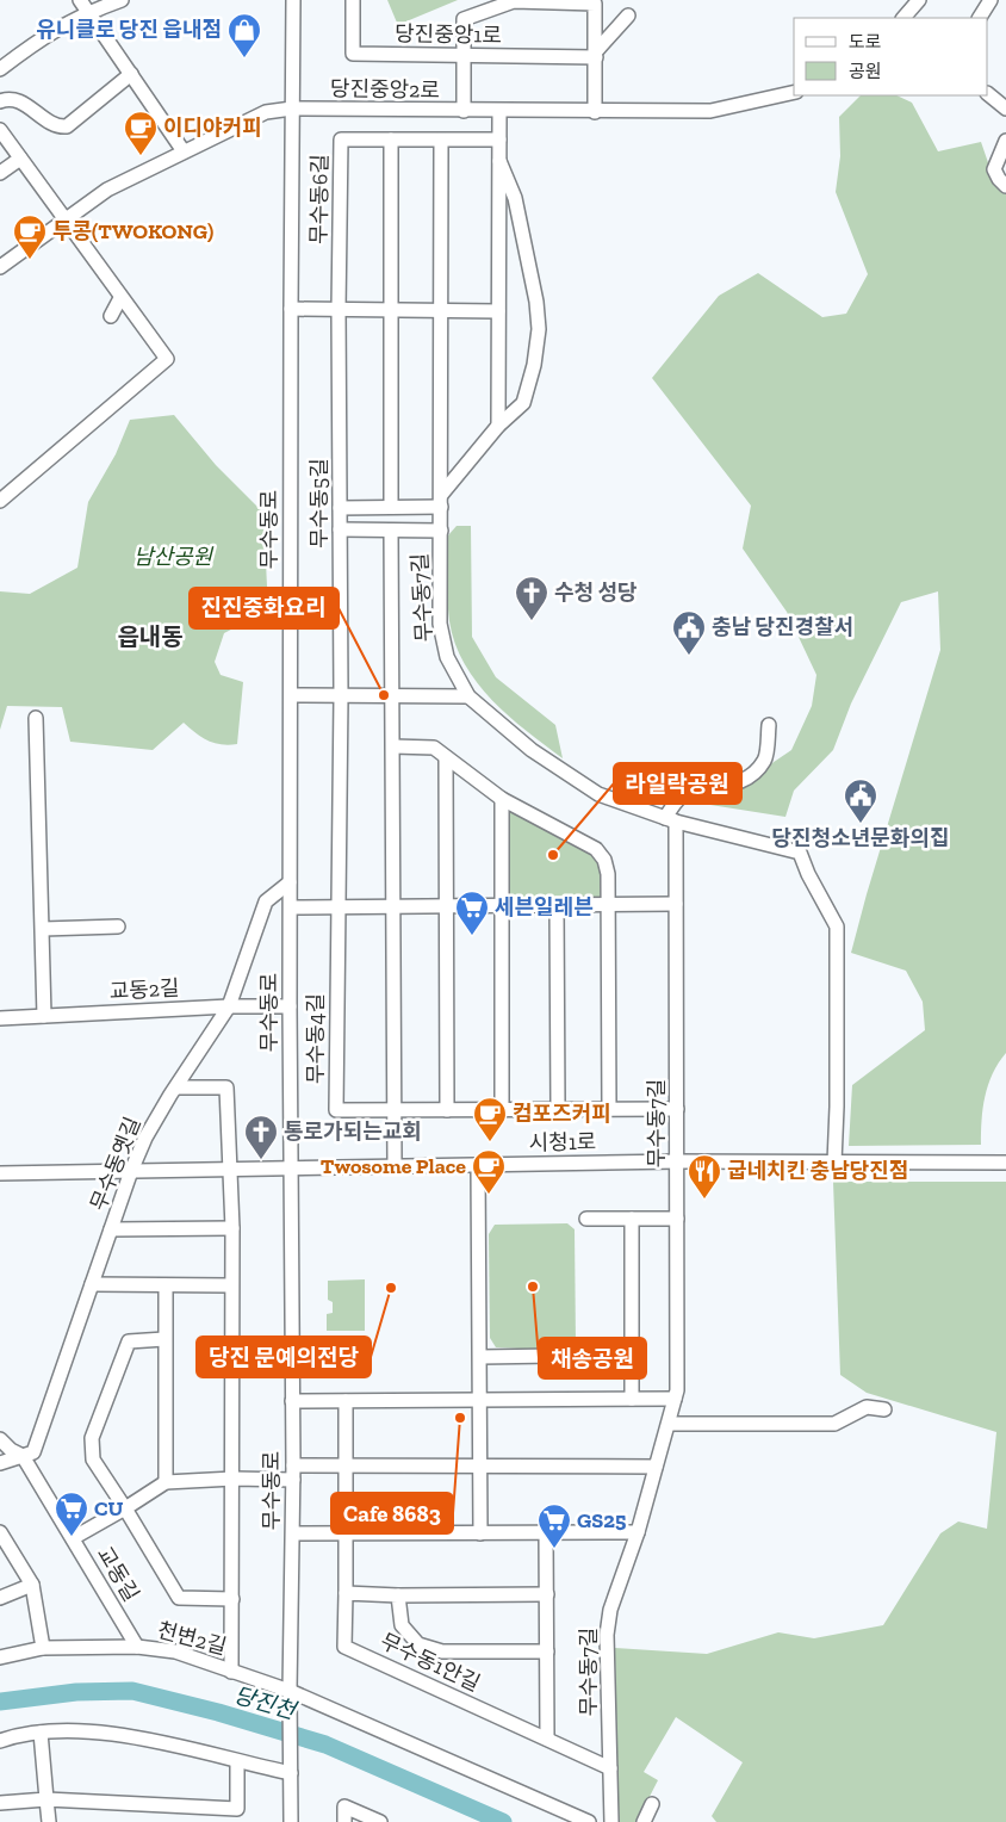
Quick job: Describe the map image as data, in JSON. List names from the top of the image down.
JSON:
{
  "streets": {
    "street": [
      "당진중앙1로",
      "당진중앙2로",
      "무수동6길",
      "무수동5길",
      "무수동로",
      "무수동7길",
      "교동2길",
      "무수동4길",
      "시청1로",
      "무수동옛길",
      "교동길",
      "천변2길",
      "무수동1안길"
    ]
  },
  "crossings": [
    ["당진중앙2로", "무수동로"],
    ["무수동6길", "무수동5길"],
    ["무수동5길", "무수동4길"],
    ["무수동로", "교동2길"],
    ["무수동로", "시청1로"],
    ["무수동로", "무수동옛길"],
    ["무수동로", "천변2길"],
    ["무수동7길", "무수동4길"],
    ["무수동7길", "시청1로"],
    ["무수동7길", "무수동1안길"],
    ["교동2길", "무수동옛길"],
    ["무수동옛길", "교동길"],
    ["교동길", "천변2길"]
  ],
  "districts": ["읍내동"],
  "water": ["당진천"],
  "parks": ["남산공원"],
  "places": {
    "shop": ["유니클로 당진 읍내점"],
    "cafe": [
      "이디야커피",
      "투콩(TWOKONG)",
      "컴포즈커피",
      "Twosome Place"
    ],
    "church": ["수청 성당", "통로가되는교회"],
    "public building": ["충남 당진경찰서", "당진청소년문화의집"],
    "other": [
      "진진중화요리",
      "라일락공원",
      "채송공원",
      "당진 문예의전당",
      "Cafe 8683"
    ],
    "supermarket": ["세븐일레븐", "CU", "GS25"],
    "restaurant": ["굽네치킨 충남당진점"]
  },
  "legend": ["도로", "공원"]
}
